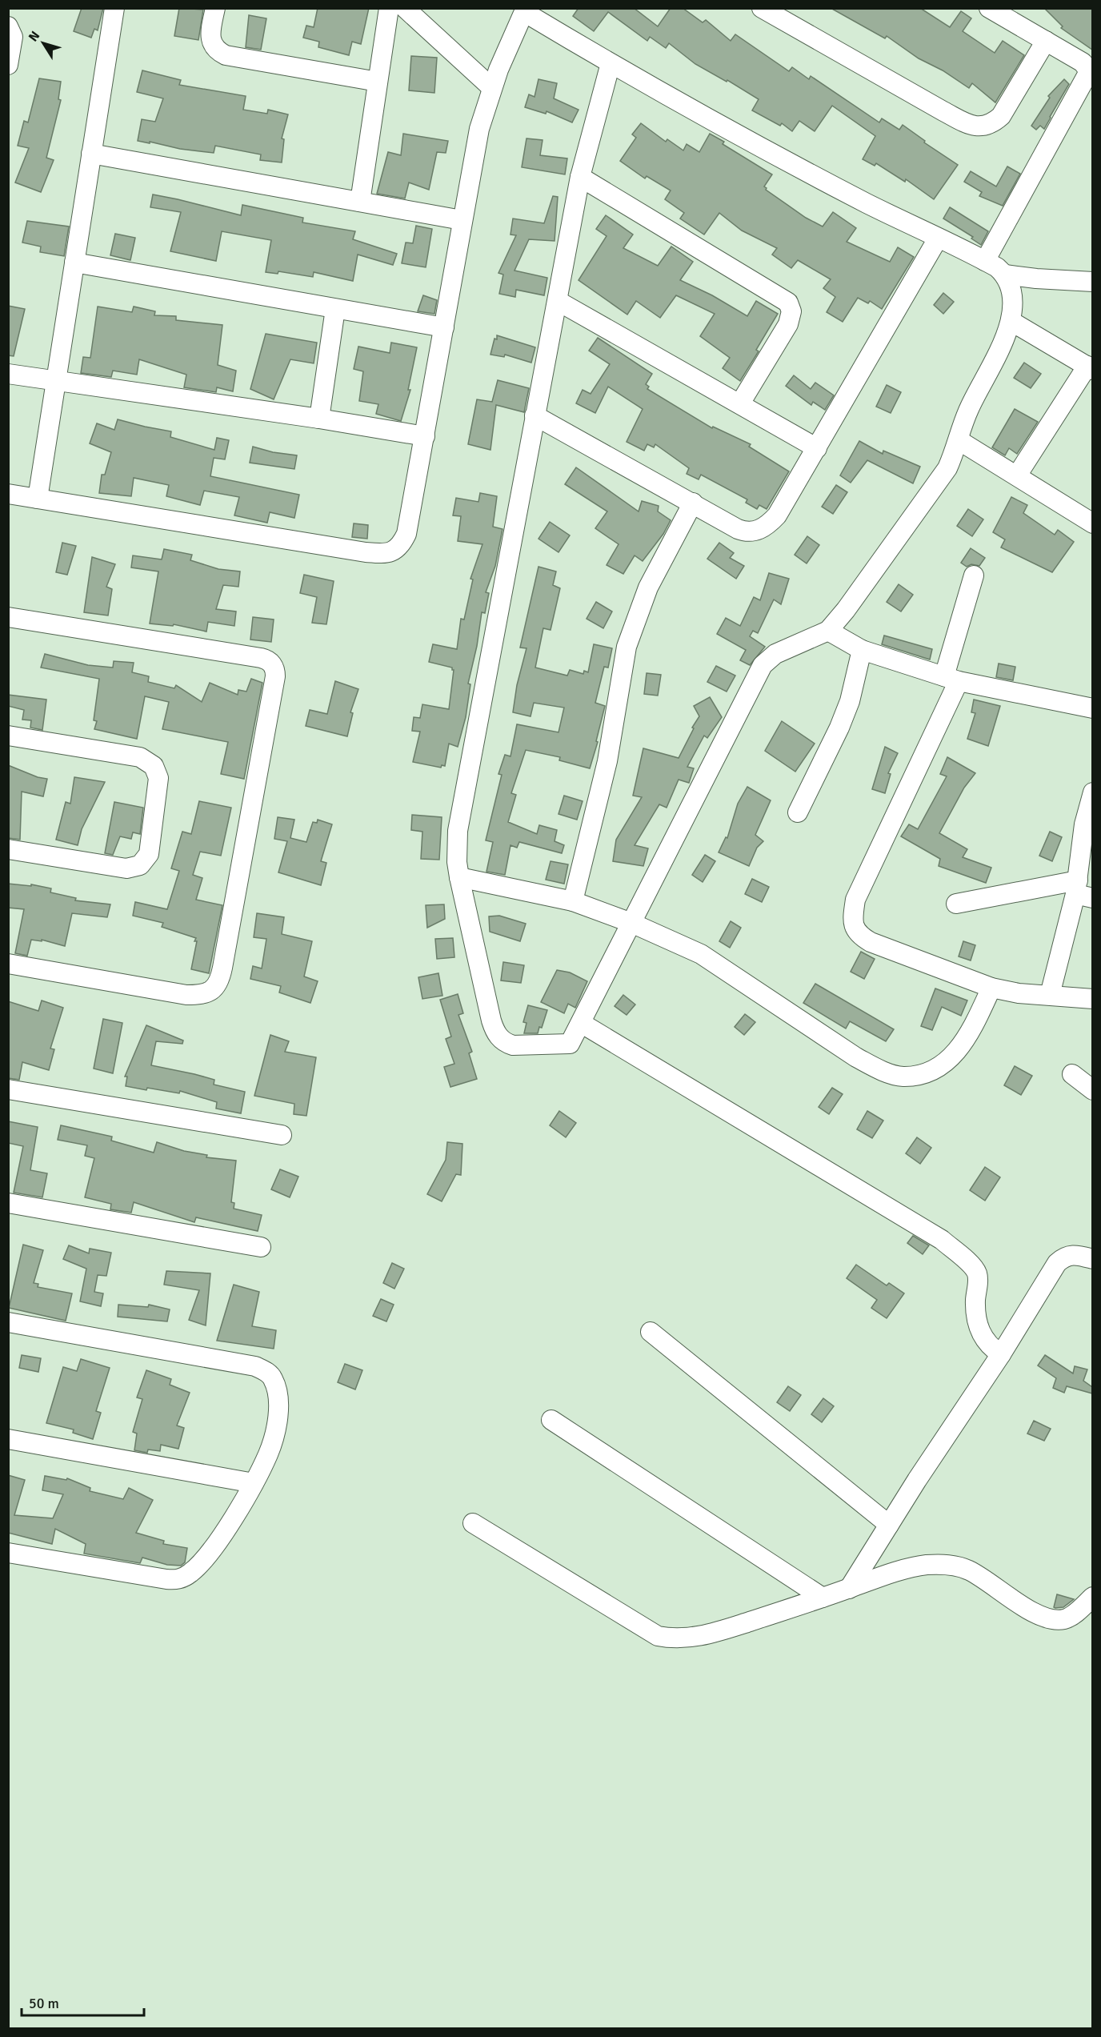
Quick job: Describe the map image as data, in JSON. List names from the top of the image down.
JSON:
{
  "scale_bar": "50 m",
  "north": "top left"
}
